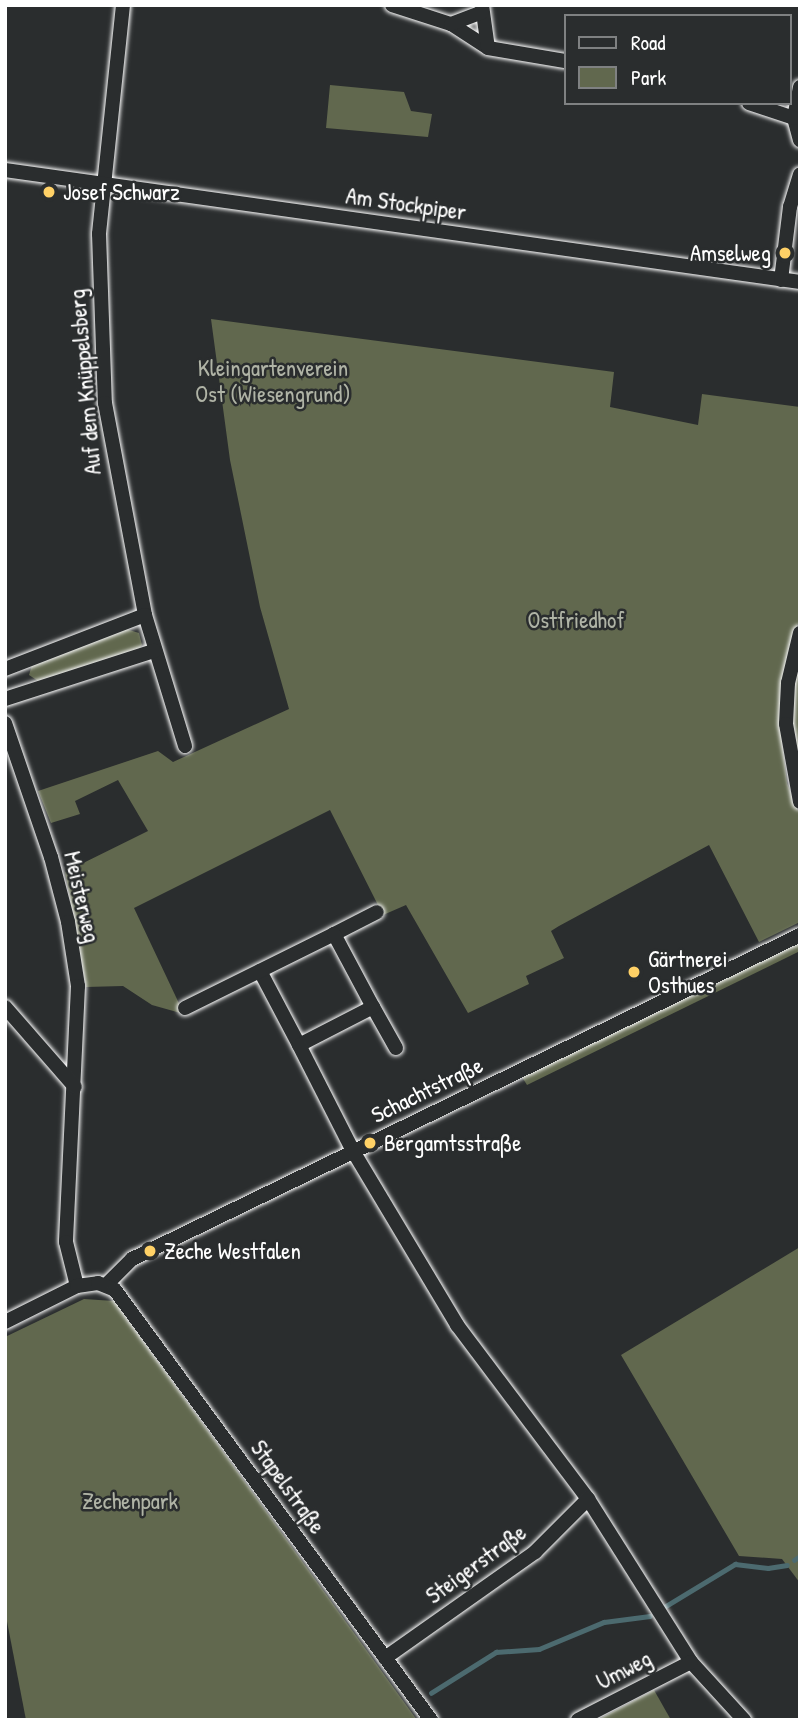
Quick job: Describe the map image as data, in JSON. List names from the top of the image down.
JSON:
{
  "streets": {
    "street": [
      "Am Stockpiper",
      "Auf dem Knüppelsberg",
      "Meisterweg",
      "Schachtstraße",
      "Stapelstraße",
      "Steigerstraße",
      "Umweg"
    ]
  },
  "crossings": [
    ["Am Stockpiper", "Auf dem Knüppelsberg"],
    ["Schachtstraße", "Stapelstraße"],
    ["Stapelstraße", "Steigerstraße"]
  ],
  "parks": ["Kleingartenverein Ost (Wiesengrund)", "Ostfriedhof", "Zechenpark"],
  "places": [
    "Josef Schwarz",
    "Amselweg",
    "Gärtnerei Osthues",
    "Bergamtsstraße",
    "Zeche Westfalen"
  ],
  "legend": ["Road", "Park"]
}
